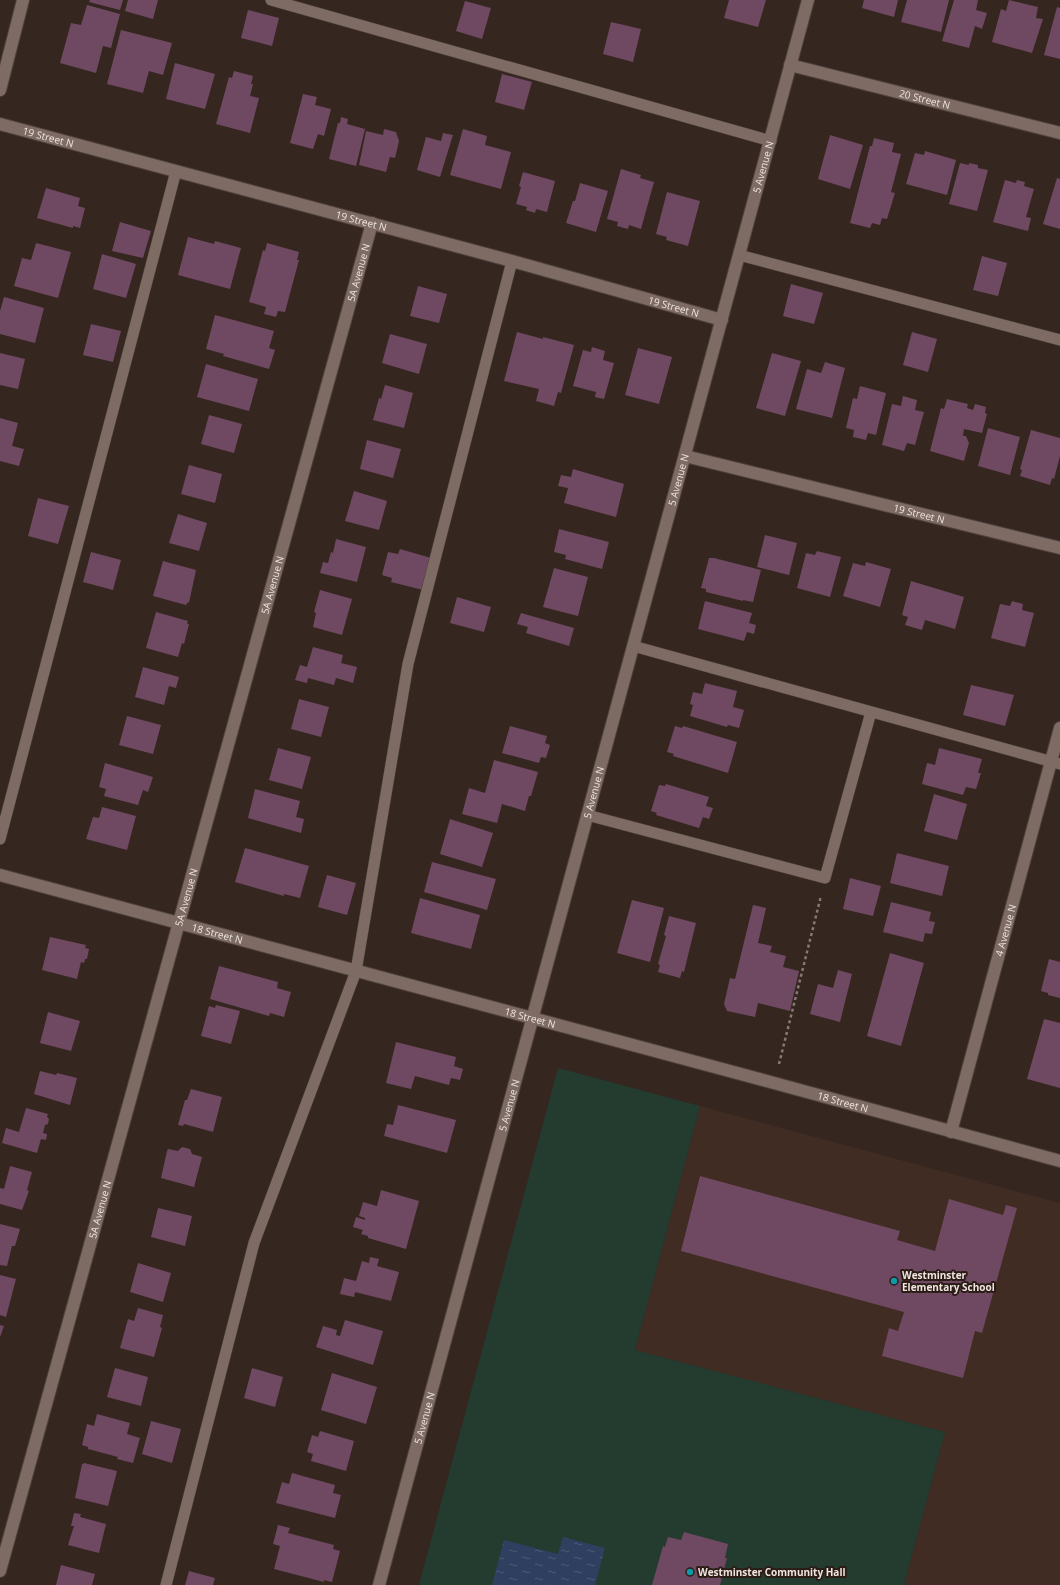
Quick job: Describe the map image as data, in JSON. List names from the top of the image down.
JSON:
{
  "streets": {
    "street": [
      "20 Street N",
      "19 Street N",
      "5 Avenue N",
      "5A Avenue N",
      "4 Avenue N",
      "18 Street N"
    ]
  },
  "crossings": [
    ["20 Street N", "5 Avenue N"],
    ["19 Street N", "5 Avenue N"],
    ["19 Street N", "5A Avenue N"],
    ["5 Avenue N", "18 Street N"],
    ["5A Avenue N", "18 Street N"],
    ["4 Avenue N", "18 Street N"]
  ],
  "places": ["Westminster Elementary School", "Westminster Community Hall"]
}
